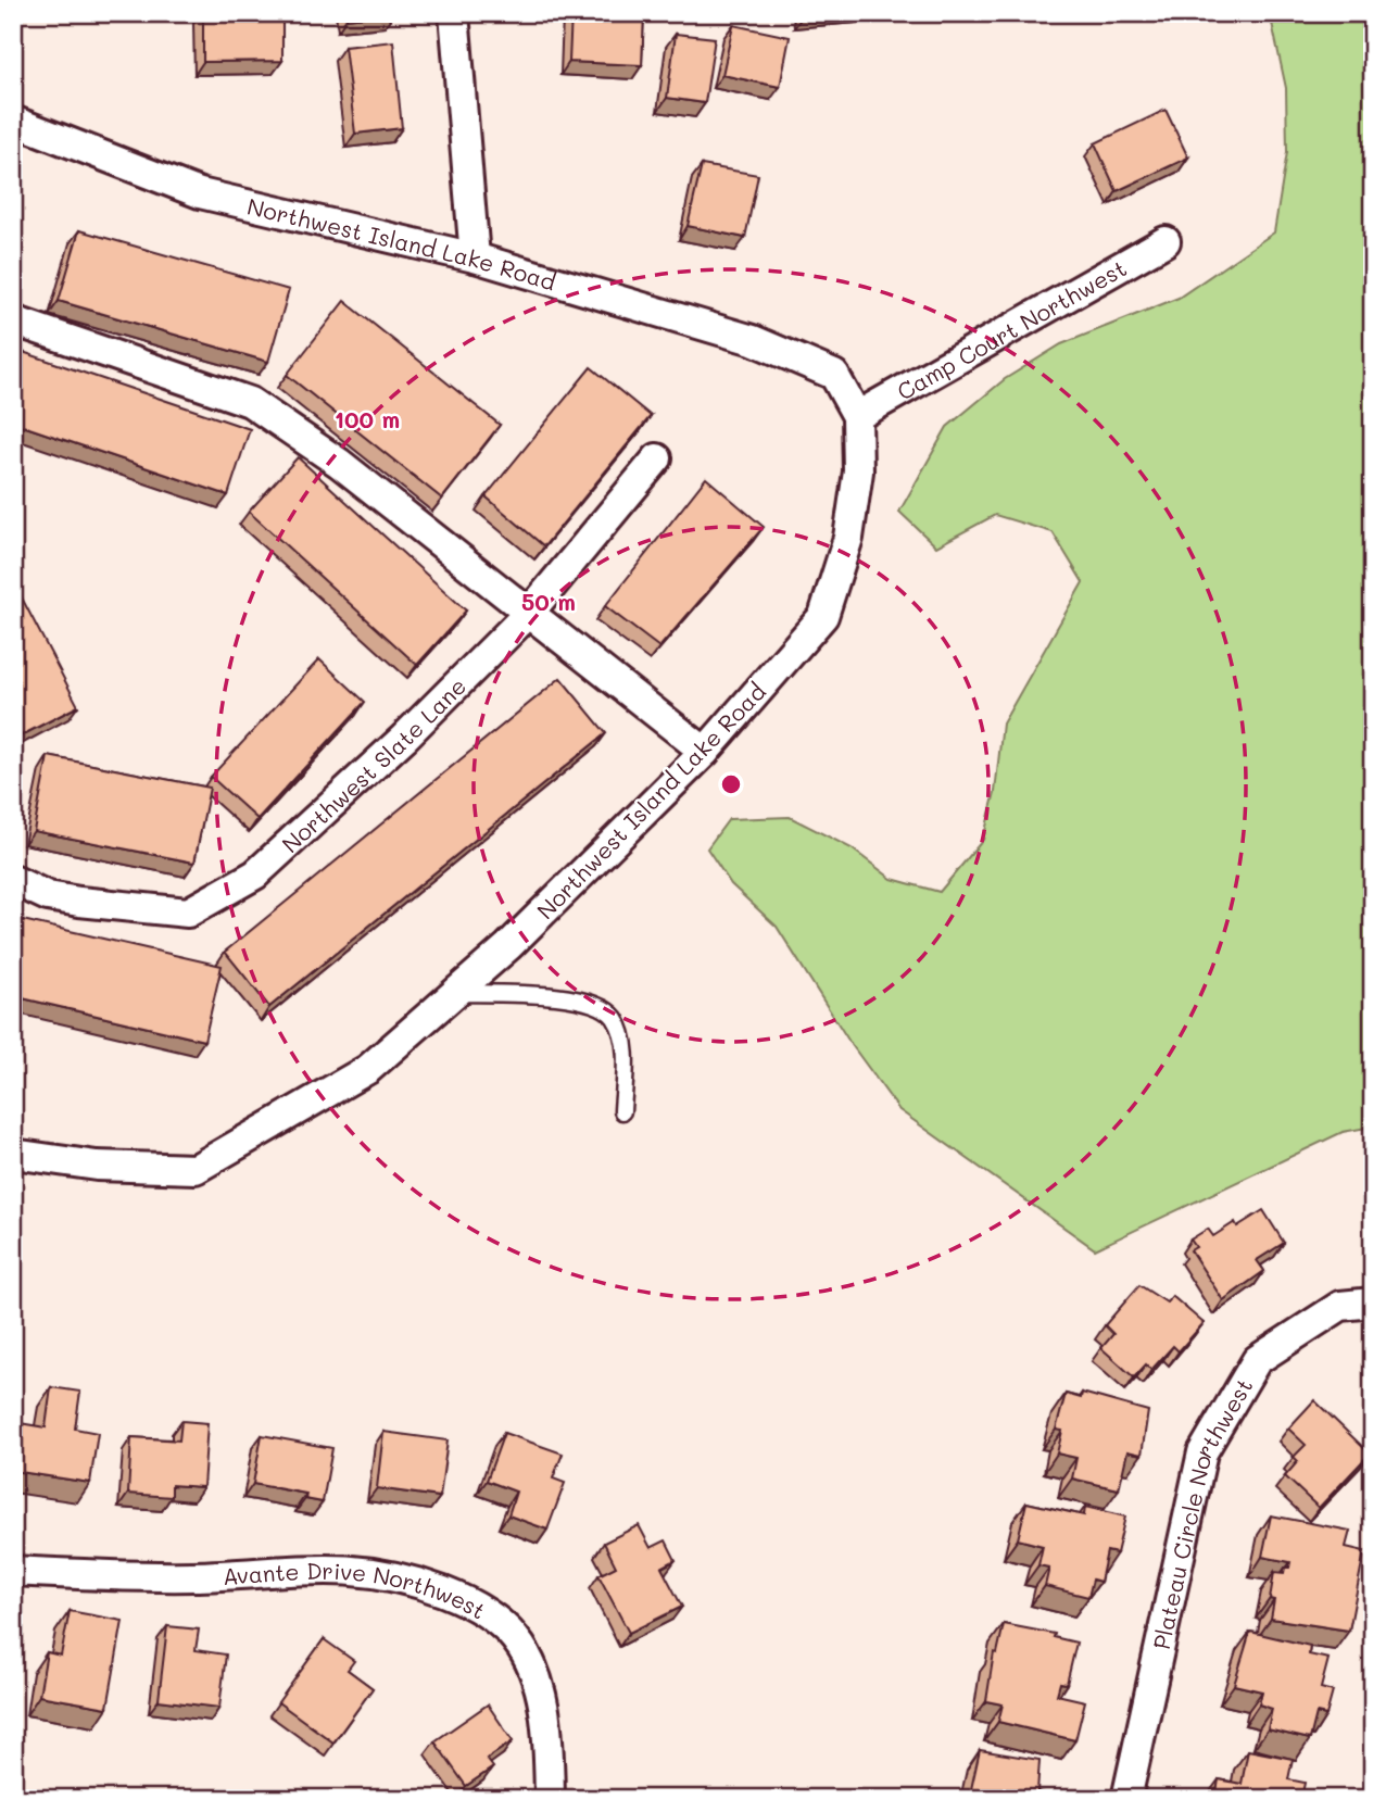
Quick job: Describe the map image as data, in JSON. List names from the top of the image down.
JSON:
{
  "streets": {
    "street": [
      "Northwest Island Lake Road",
      "Camp Court Northwest",
      "Northwest Slate Lane",
      "Plateau Circle Northwest",
      "Avante Drive Northwest"
    ]
  },
  "crossings": [
    ["Northwest Island Lake Road", "Camp Court Northwest"]
  ],
  "rings": ["100 m", "50 m"]
}
